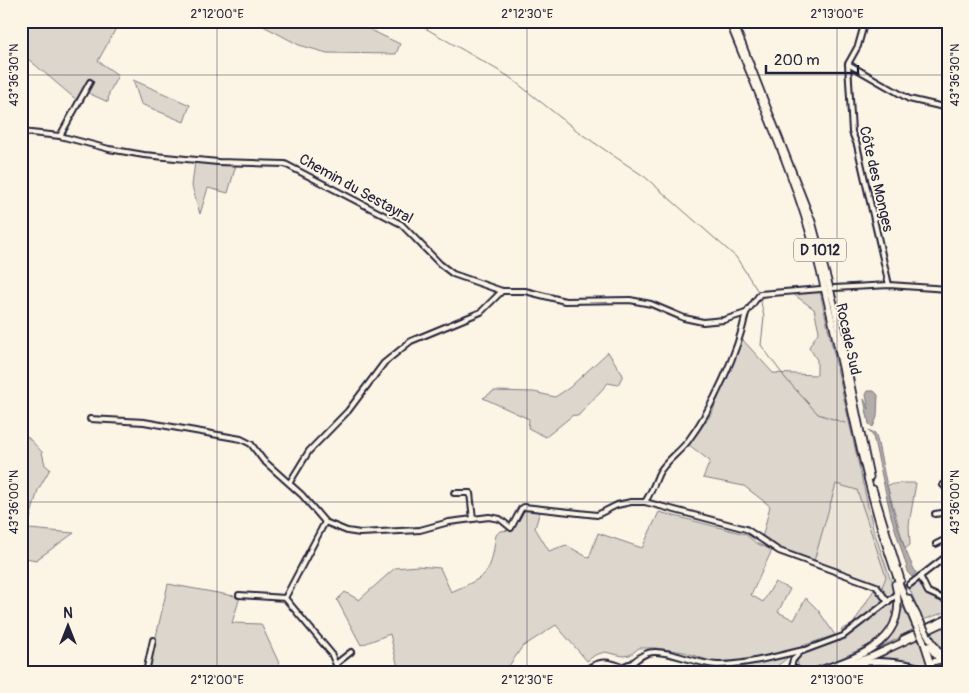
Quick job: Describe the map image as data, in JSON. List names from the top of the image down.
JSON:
{
  "streets": {
    "highway": ["D 1012", "Rocade Sud"],
    "street": ["Côte des Monges", "Chemin du Sestayral"]
  },
  "scale_bar": "200 m",
  "north": "top",
  "coordinates": [
    "2°12'00\"E",
    "2°12'30\"E",
    "2°13'00\"E",
    "43°36'30\"N",
    "43°36'00\"N"
  ]
}
